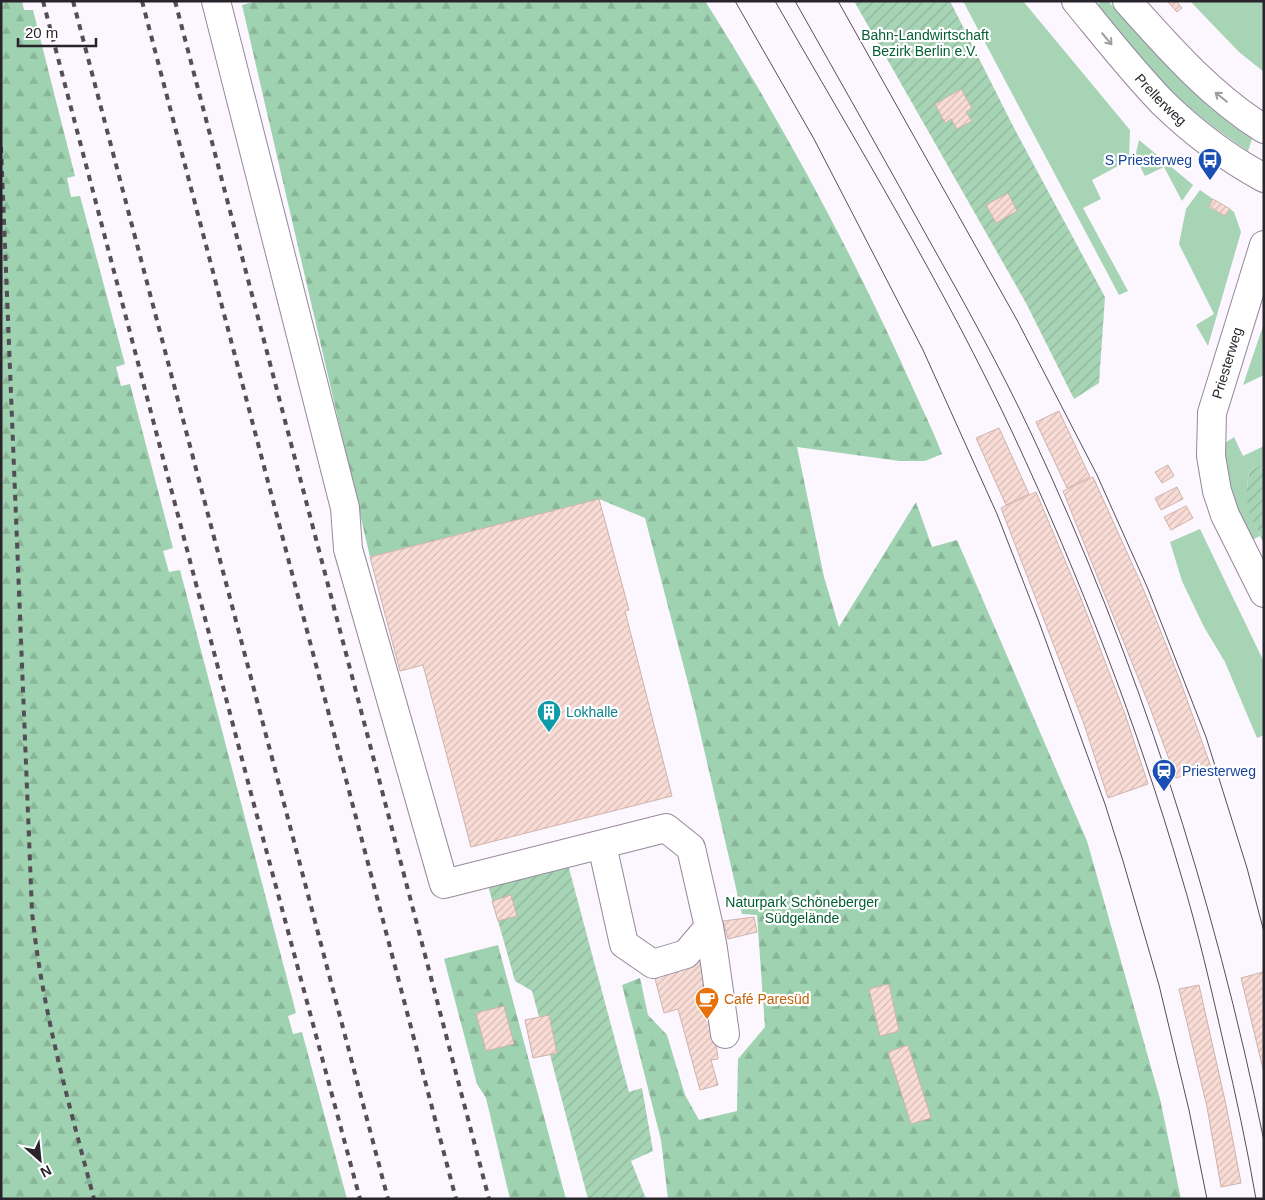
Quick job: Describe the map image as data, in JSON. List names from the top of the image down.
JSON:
{
  "streets": {
    "main road": ["Prellerweg", "Priesterweg"]
  },
  "parks": ["Bahn-Landwirtschaft Bezirk Berlin e.V.", "Naturpark Schöneberger Südgelände"],
  "places": {
    "bus stop": ["S Priesterweg"],
    "building": ["Lokhalle"],
    "station": ["Priesterweg"],
    "cafe": ["Café Paresüd"]
  },
  "scale_bar": "20 m",
  "north": "bottom right"
}
